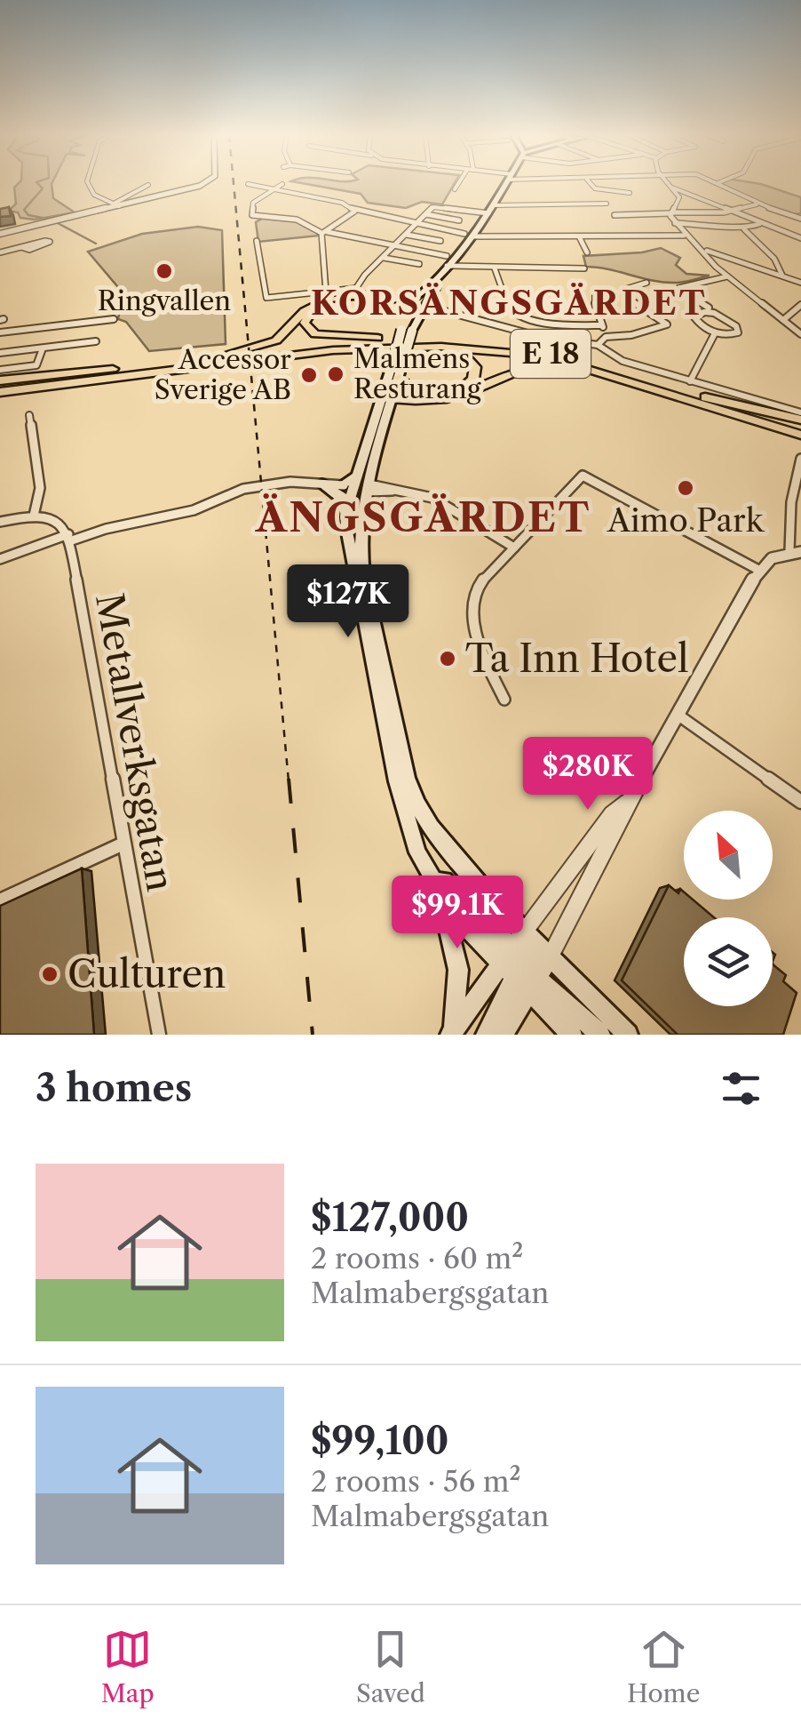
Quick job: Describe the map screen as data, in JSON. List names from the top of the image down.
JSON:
{
  "streets": {
    "highway": ["E 18"],
    "street": ["Metallverksgatan"]
  },
  "districts": ["KORSÄNGSGÄRDET", "ÄNGSGÄRDET"],
  "places": [
    "Ringvallen",
    "Malmens Resturang",
    "Accessor Sverige AB",
    "Aimo Park",
    "Ta Inn Hotel",
    "Culturen"
  ],
  "north": "top left",
  "page": {
    "price": ["$127K", "$280K", "$99.1K"],
    "heading": "3 homes",
    "list": [
      {
        "name": "$127,000",
        "note": "2 rooms · 60 m² · Malmabergsgatan"
      },
      {
        "name": "$99,100",
        "note": "2 rooms · 56 m² · Malmabergsgatan"
      }
    ],
    "tabs": ["Map", "Saved", "Home"]
  }
}
